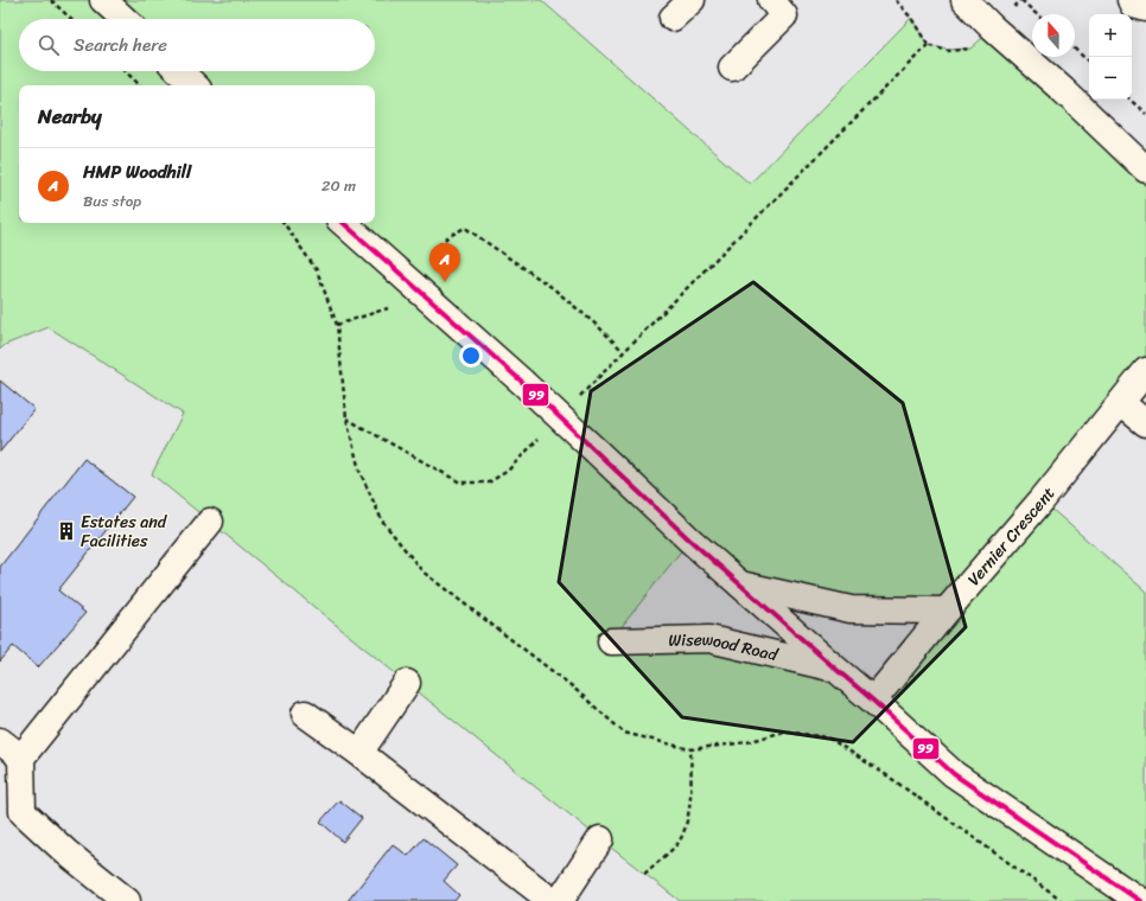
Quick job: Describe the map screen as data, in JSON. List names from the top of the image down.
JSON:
{
  "streets": {
    "street": ["Vernier Crescent", "Wisewood Road"]
  },
  "places": {
    "building": ["Estates and Facilities"]
  },
  "lines": ["transit line 99"],
  "north": "top",
  "page": {
    "map_buttons": ["+", "−"],
    "search": "Search here",
    "heading": "Nearby",
    "list": [
      {
        "mark": "A",
        "name": "HMP Woodhill",
        "note": "Bus stop",
        "value": "20 m"
      }
    ],
    "pins": "A"
  }
}
